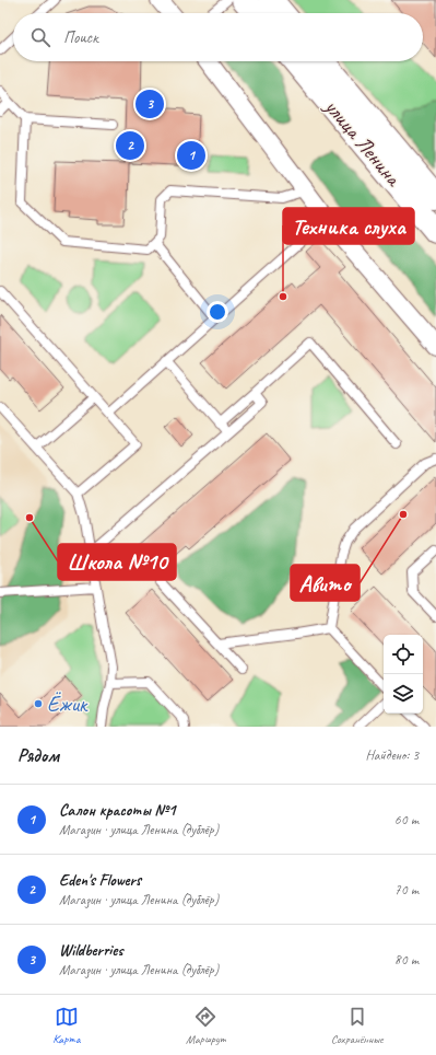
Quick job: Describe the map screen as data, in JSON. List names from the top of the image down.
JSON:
{
  "streets": {
    "main road": ["улица Ленина"]
  },
  "places": [
    "Техника слуха",
    "Авито",
    "Школа №10",
    "Ёжик"
  ],
  "page": {
    "search": "Поиск",
    "pins": ["3", "2", "1"],
    "heading": ["Рядом", "Найдено: 3"],
    "list": [
      {
        "mark": "1",
        "name": "Салон красоты №1",
        "note": "Магазин · улица Ленина (дублёр)",
        "value": "60 m"
      },
      {
        "mark": "2",
        "name": "Eden's Flowers",
        "note": "Магазин · улица Ленина (дублёр)",
        "value": "70 m"
      },
      {
        "mark": "3",
        "name": "Wildberries",
        "note": "Магазин · улица Ленина (дублёр)",
        "value": "80 m"
      }
    ],
    "nav": ["Карта", "Маршрут", "Сохранённые"]
  }
}
